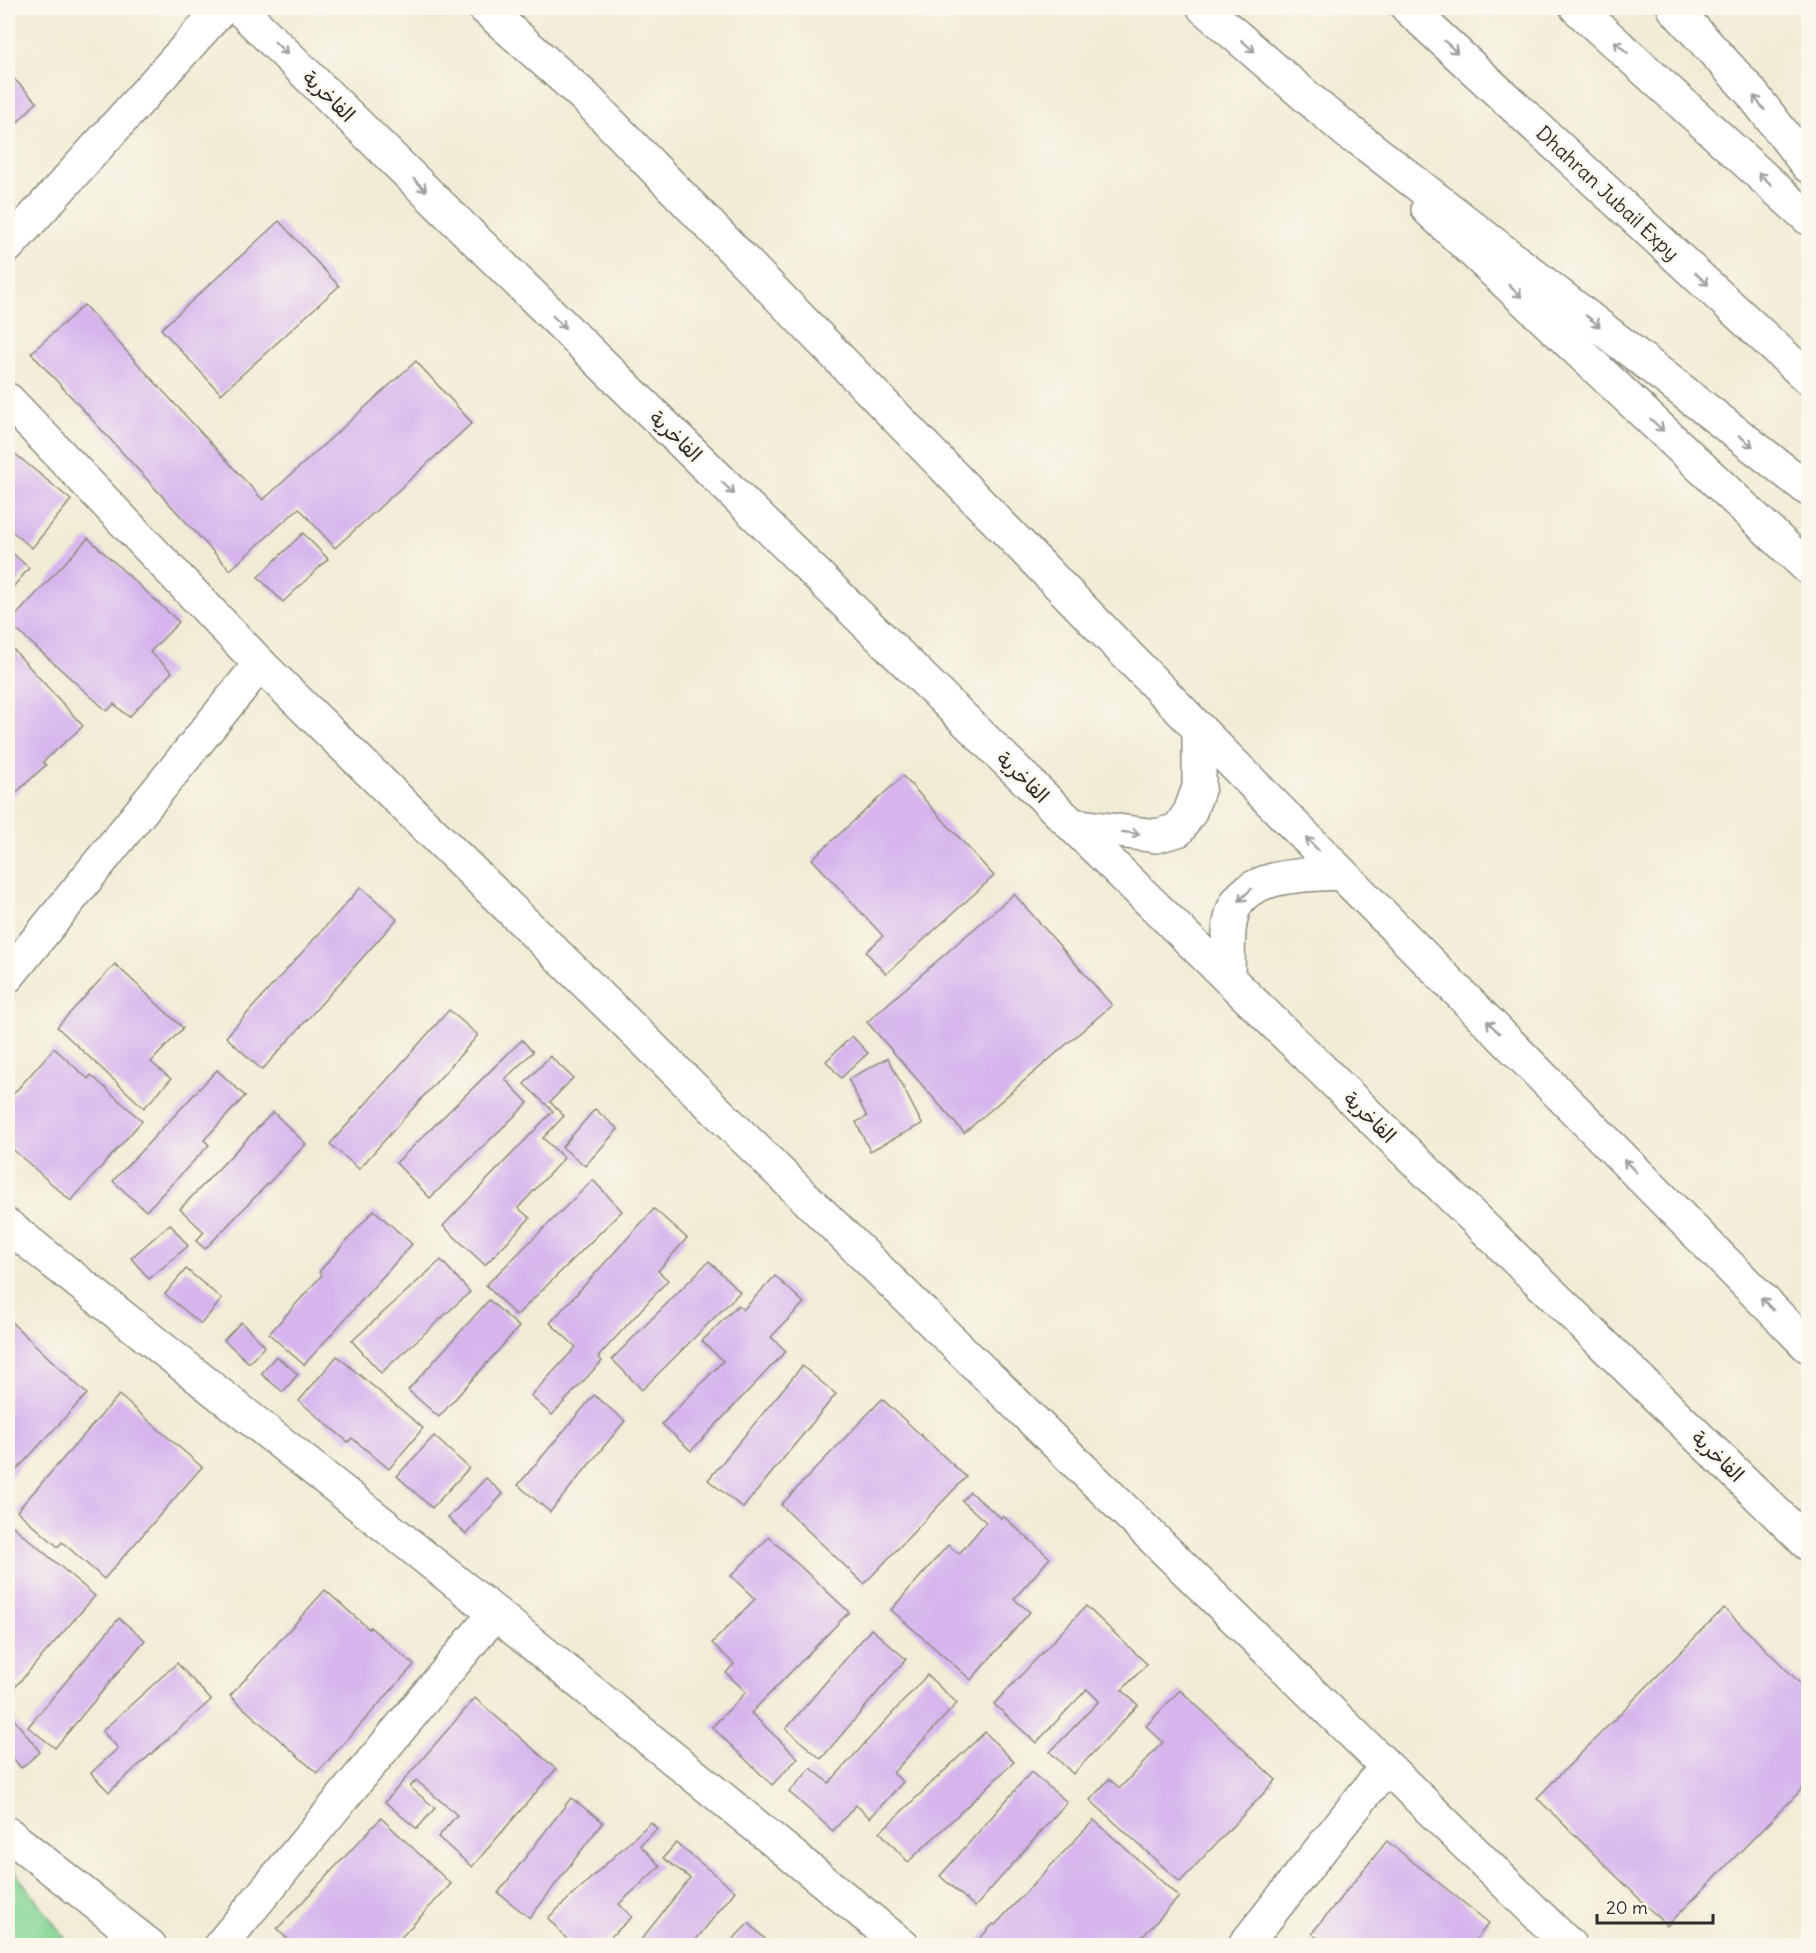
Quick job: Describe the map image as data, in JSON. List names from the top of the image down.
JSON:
{
  "streets": {
    "main road": ["الفاخرية", "Dhahran Jubail Expy"]
  },
  "scale_bar": "20 m"
}
